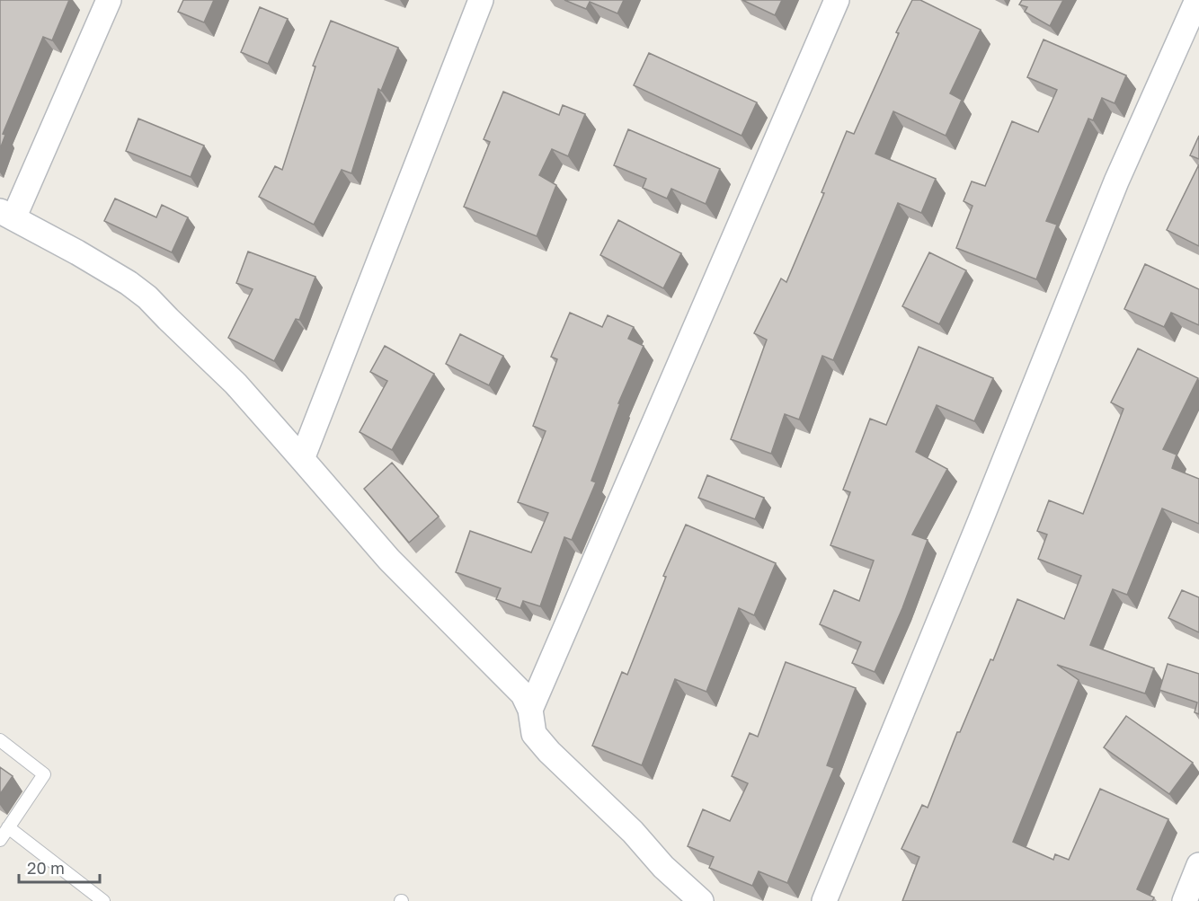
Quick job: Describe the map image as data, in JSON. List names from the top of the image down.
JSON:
{
  "scale_bar": "20 m"
}
